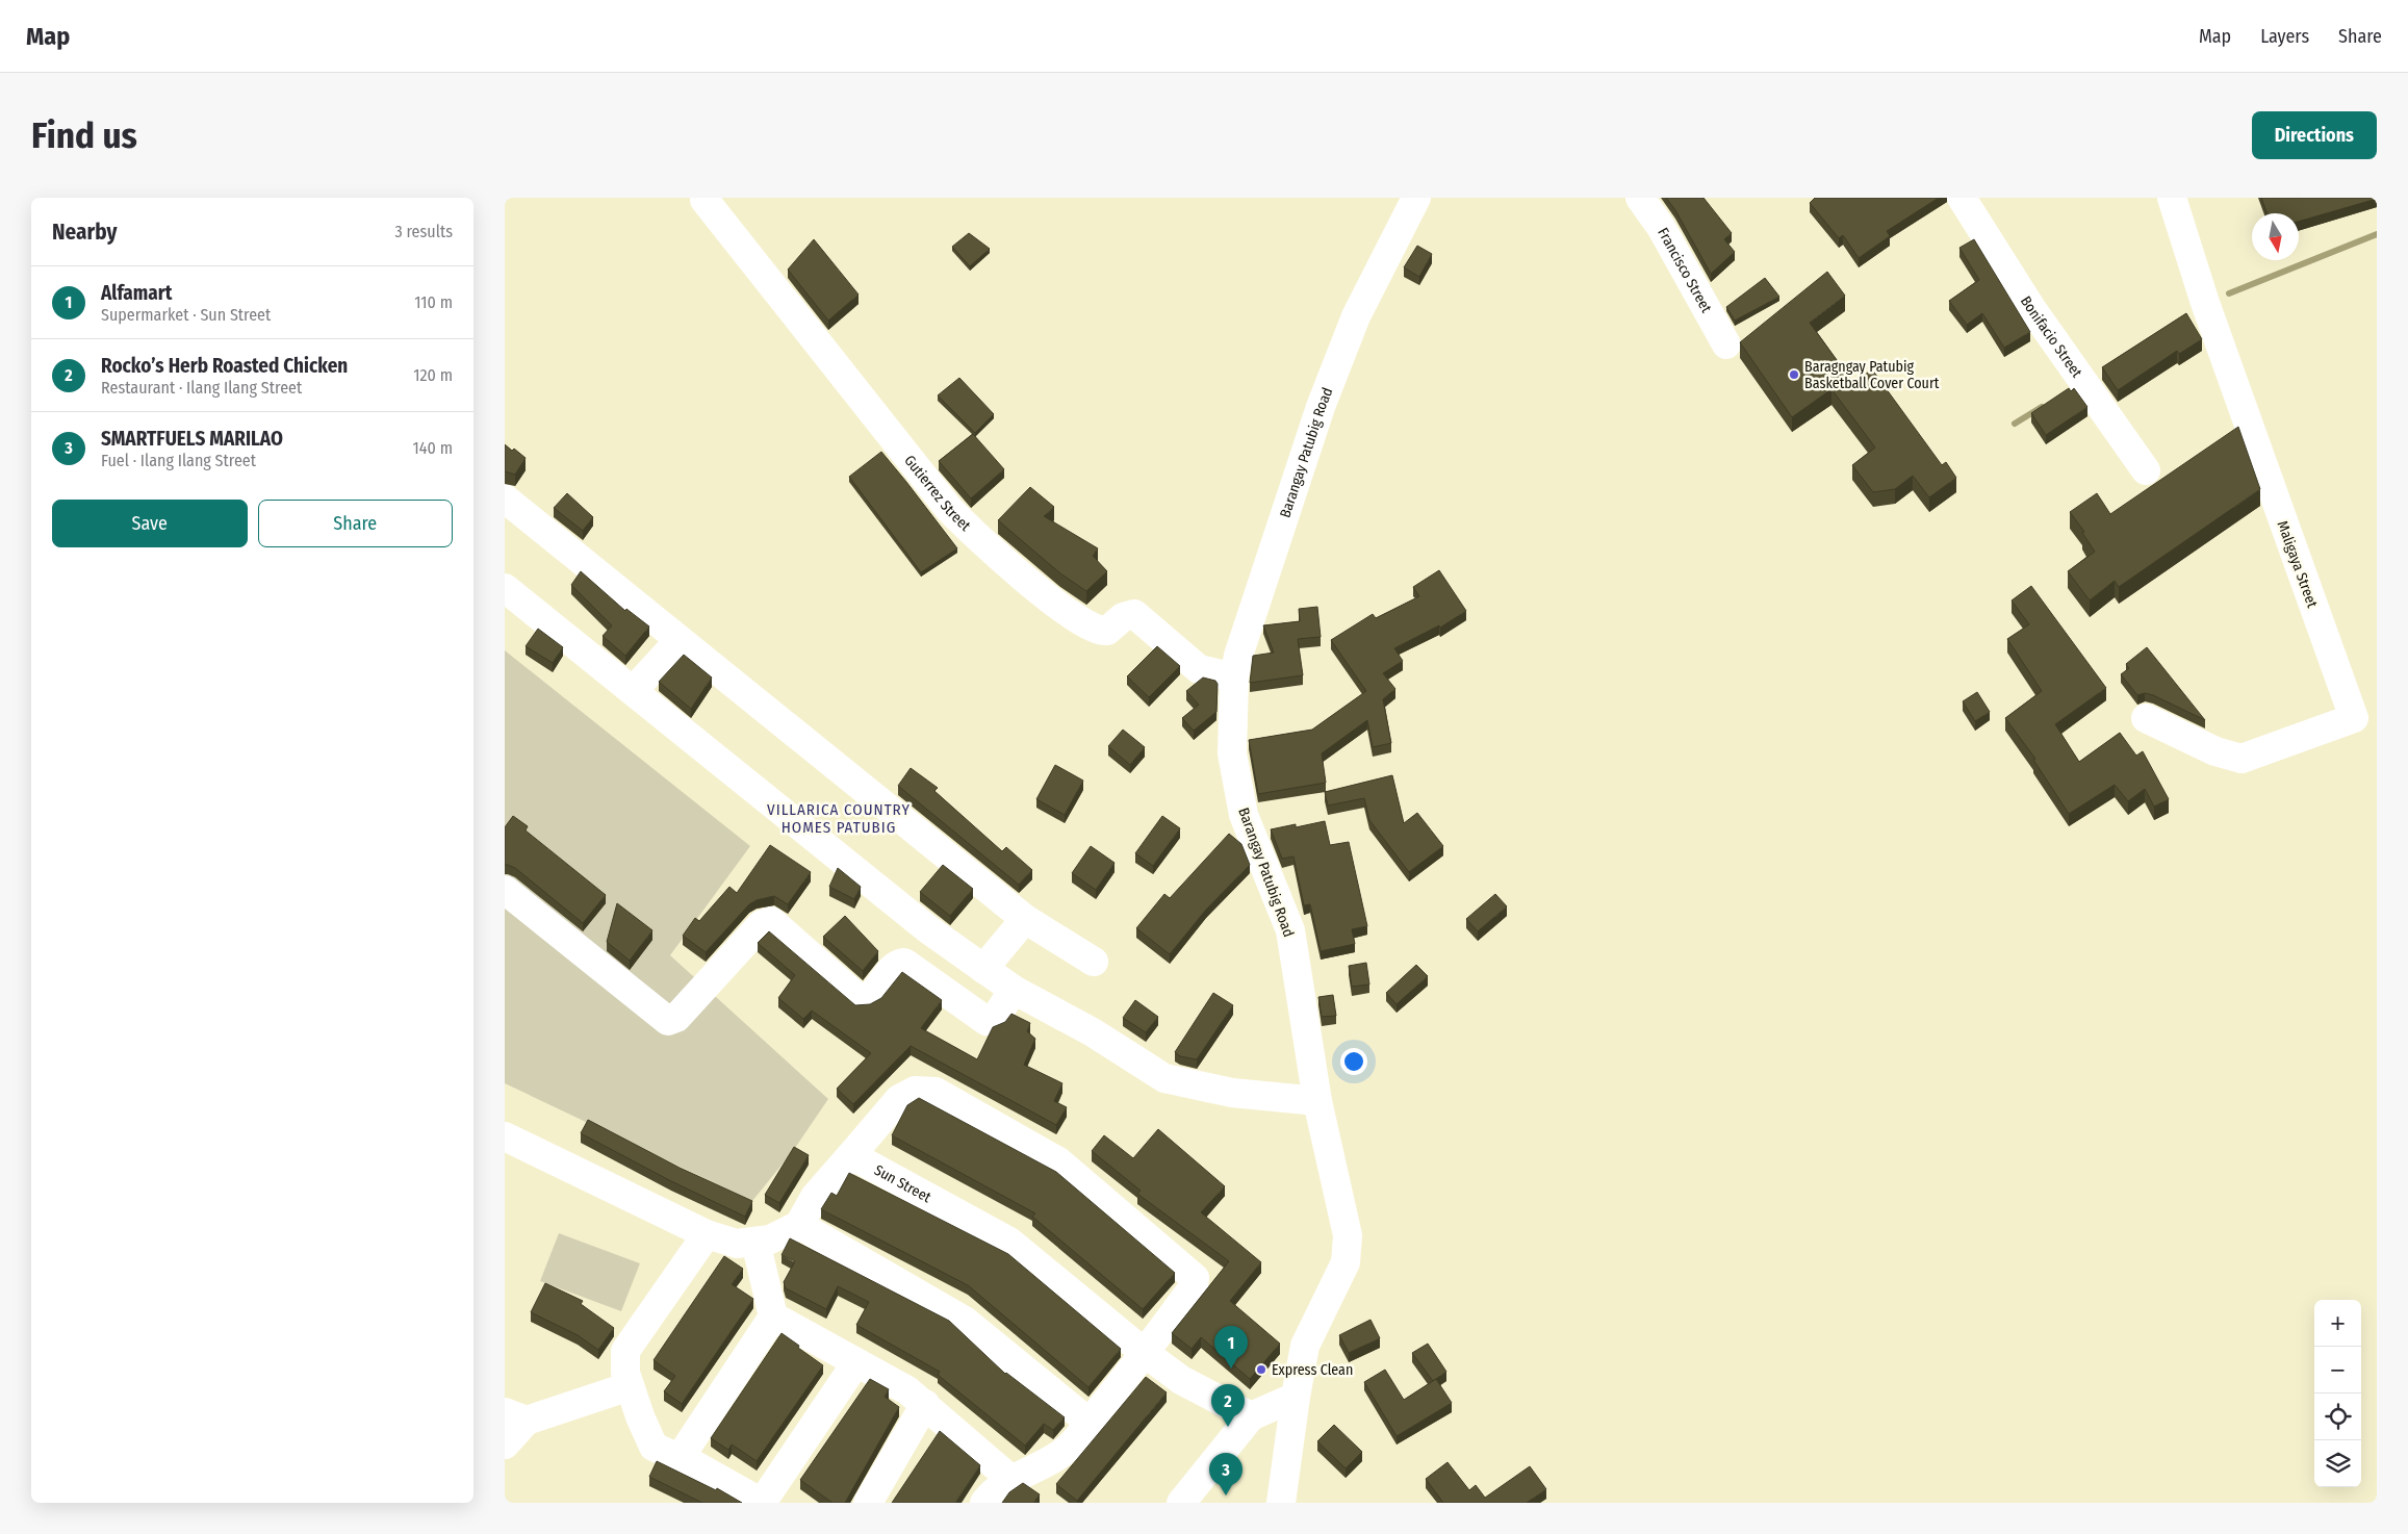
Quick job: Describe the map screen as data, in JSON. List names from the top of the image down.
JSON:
{
  "streets": {
    "street": [
      "Francisco Street",
      "Bonifacio Street",
      "Barangay Patubig Road",
      "Gutierrez Street",
      "Maligaya Street",
      "Sun Street"
    ]
  },
  "crossings": [
    ["Barangay Patubig Road", "Gutierrez Street"]
  ],
  "districts": ["VILLARICA COUNTRY HOMES PATUBIG"],
  "places": ["Baragngay Patubig Basketball Cover Court", "Express Clean"],
  "north": "bottom",
  "page": {
    "header": "Map",
    "nav": ["Map", "Layers", "Share"],
    "buttons": [
      "Directions",
      ["Save", "Share"]
    ],
    "title": "Find us",
    "heading": ["Nearby", "3 results"],
    "list": [
      {
        "mark": "1",
        "name": "Alfamart",
        "note": "Supermarket · Sun Street",
        "value": "110 m"
      },
      {
        "mark": "2",
        "name": "Rocko’s Herb Roasted Chicken",
        "note": "Restaurant · Ilang Ilang Street",
        "value": "120 m"
      },
      {
        "mark": "3",
        "name": "SMARTFUELS MARILAO",
        "note": "Fuel · Ilang Ilang Street",
        "value": "140 m"
      }
    ],
    "map_buttons": ["+", "−"],
    "pins": ["1", "2", "3"]
  }
}
